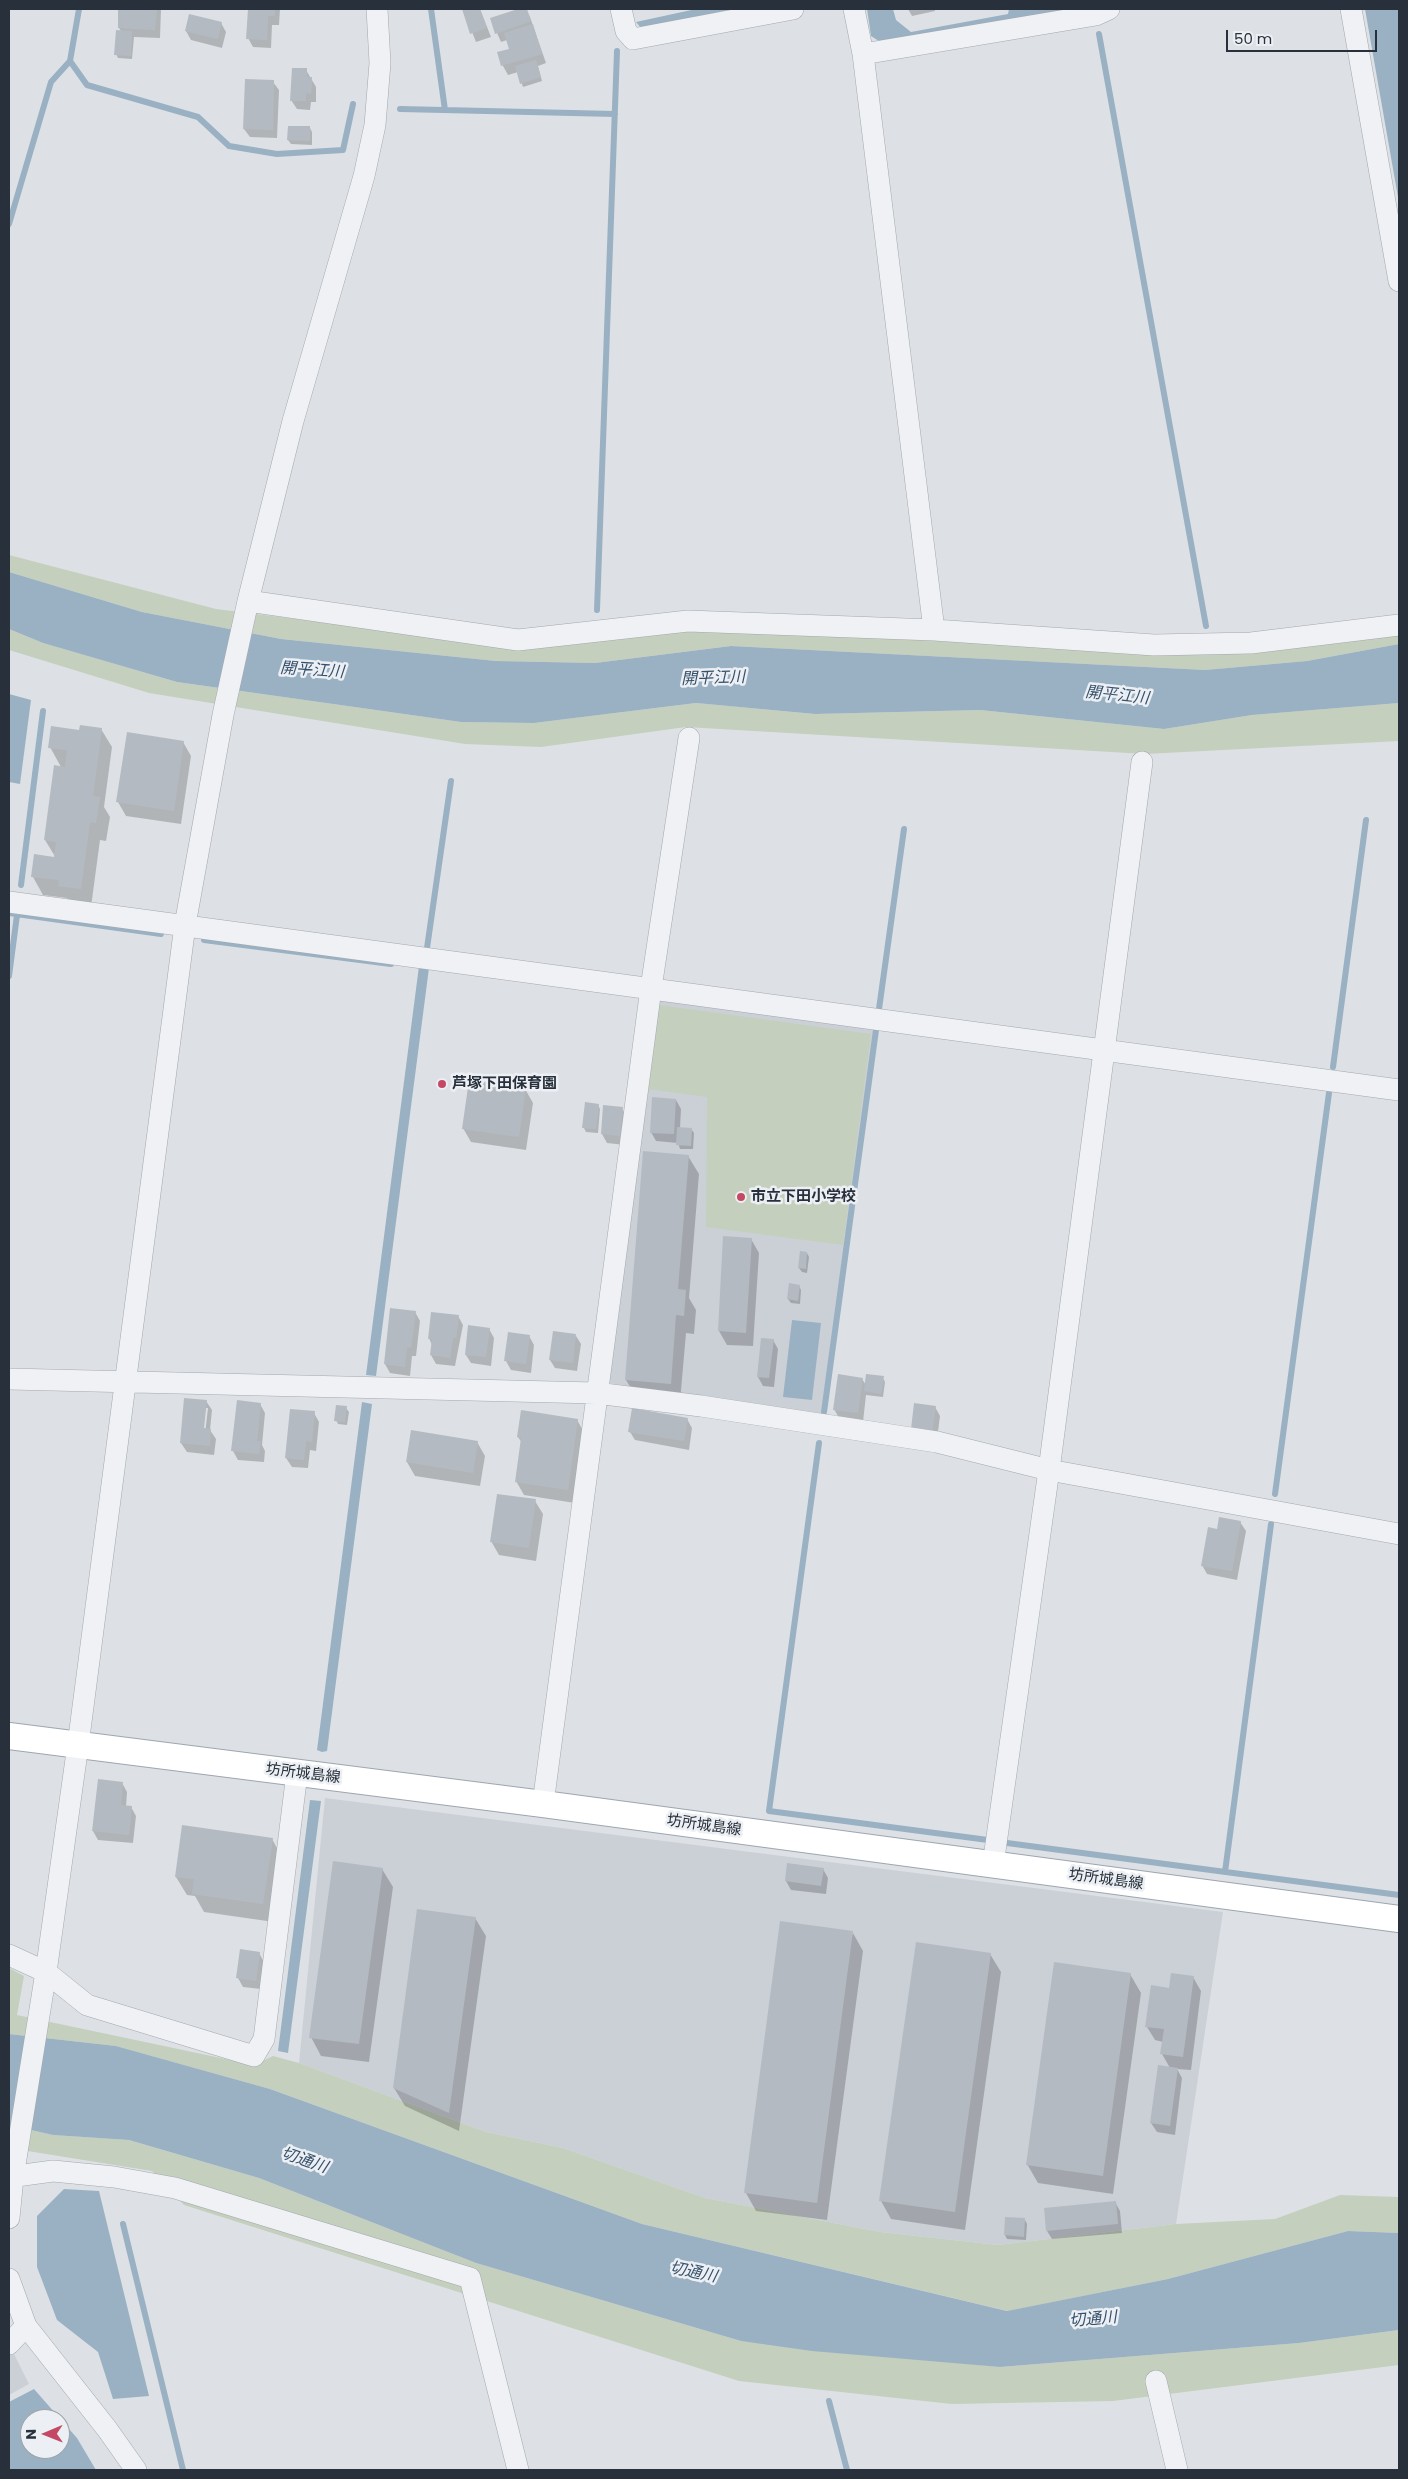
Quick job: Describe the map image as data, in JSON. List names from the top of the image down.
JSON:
{
  "streets": {
    "main road": ["坊所城島線"]
  },
  "water": ["開平江川", "切通川"],
  "places": ["芦塚下田保育園", "市立下田小学校"],
  "scale_bar": "50 m",
  "north": "left"
}
